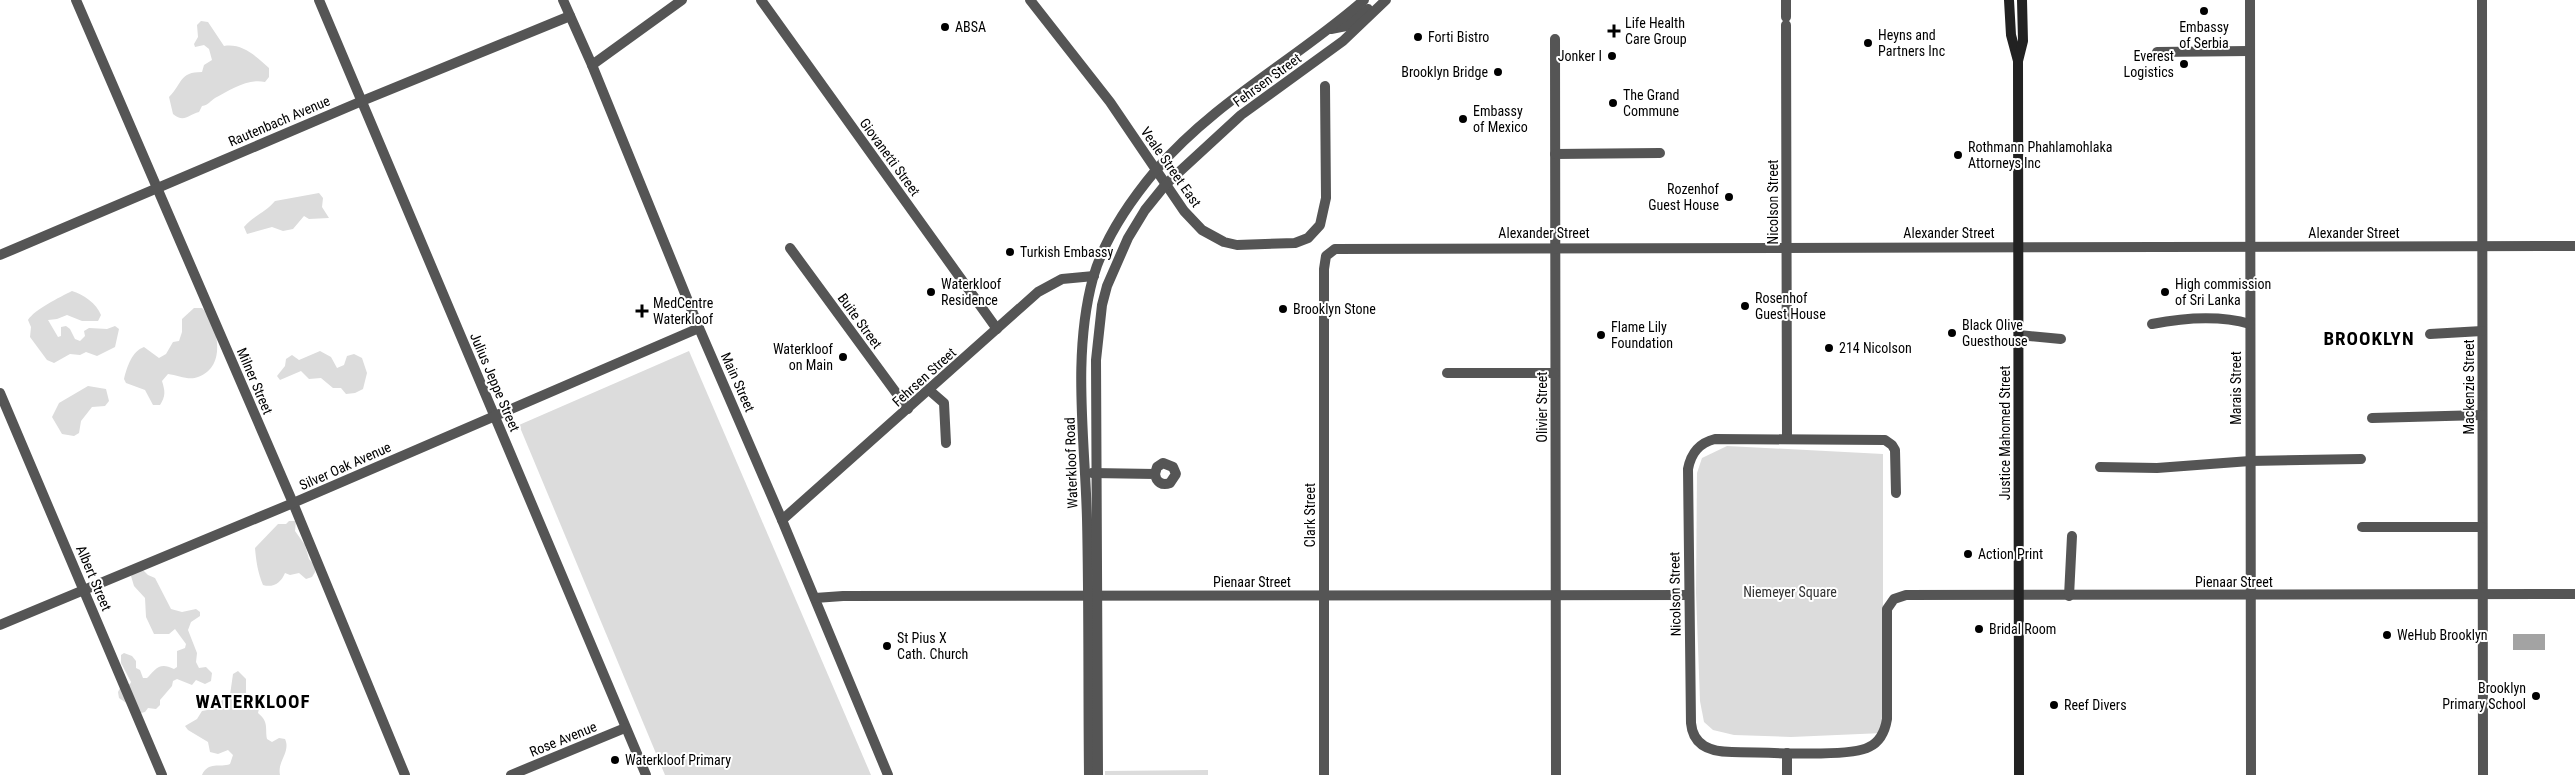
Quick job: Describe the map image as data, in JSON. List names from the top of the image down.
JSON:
{
  "streets": {
    "main road": ["Justice Mahomed Street"],
    "street": [
      "Fehrsen Street",
      "Rautenbach Avenue",
      "Giovanetti Street",
      "Veale Street East",
      "Nicolson Street",
      "Alexander Street",
      "Buite Street",
      "Milner Street",
      "Julius Jeppe Street",
      "Main Street",
      "Mackenzie Street",
      "Marais Street",
      "Olivier Street",
      "Waterkloof Road",
      "Silver Oak Avenue",
      "Clark Street",
      "Albert Street",
      "Pienaar Street",
      "Rose Avenue"
    ]
  },
  "crossings": [
    ["Fehrsen Street", "Giovanetti Street"],
    ["Fehrsen Street", "Veale Street East"],
    ["Fehrsen Street", "Buite Street"],
    ["Fehrsen Street", "Main Street"],
    ["Fehrsen Street", "Waterkloof Road"],
    ["Rautenbach Avenue", "Milner Street"],
    ["Rautenbach Avenue", "Julius Jeppe Street"],
    ["Rautenbach Avenue", "Main Street"],
    ["Veale Street East", "Waterkloof Road"],
    ["Nicolson Street", "Alexander Street"],
    ["Nicolson Street", "Pienaar Street"],
    ["Alexander Street", "Mackenzie Street"],
    ["Alexander Street", "Marais Street"],
    ["Alexander Street", "Olivier Street"],
    ["Alexander Street", "Justice Mahomed Street"],
    ["Alexander Street", "Clark Street"],
    ["Milner Street", "Silver Oak Avenue"],
    ["Julius Jeppe Street", "Silver Oak Avenue"],
    ["Julius Jeppe Street", "Rose Avenue"],
    ["Main Street", "Silver Oak Avenue"],
    ["Main Street", "Pienaar Street"],
    ["Mackenzie Street", "Pienaar Street"],
    ["Marais Street", "Pienaar Street"],
    ["Olivier Street", "Pienaar Street"],
    ["Justice Mahomed Street", "Pienaar Street"],
    ["Waterkloof Road", "Pienaar Street"],
    ["Silver Oak Avenue", "Albert Street"],
    ["Clark Street", "Pienaar Street"]
  ],
  "districts": ["BROOKLYN", "WATERKLOOF"],
  "parks": ["Niemeyer Square"],
  "places": {
    "other": [
      "Embassy of Serbia",
      "ABSA",
      "Forti Bistro",
      "Heyns and Partners Inc",
      "Jonker I",
      "Everest Logistics",
      "Brooklyn Bridge",
      "The Grand Commune",
      "Embassy of Mexico",
      "Rothmann Phahlamohlaka Attorneys Inc",
      "Rozenhof Guest House",
      "Turkish Embassy",
      "Waterkloof Residence",
      "High commission of Sri Lanka",
      "Rosenhof Guest House",
      "Brooklyn Stone",
      "Black Olive Guesthouse",
      "Flame Lily Foundation",
      "214 Nicolson",
      "Waterkloof on Main",
      "Action Print",
      "Bridal Room",
      "WeHub Brooklyn",
      "St Pius X Cath. Church",
      "Brooklyn Primary School",
      "Reef Divers",
      "Waterkloof Primary"
    ],
    "health": ["Life Health Care Group", "MedCentre Waterkloof"]
  }
}
